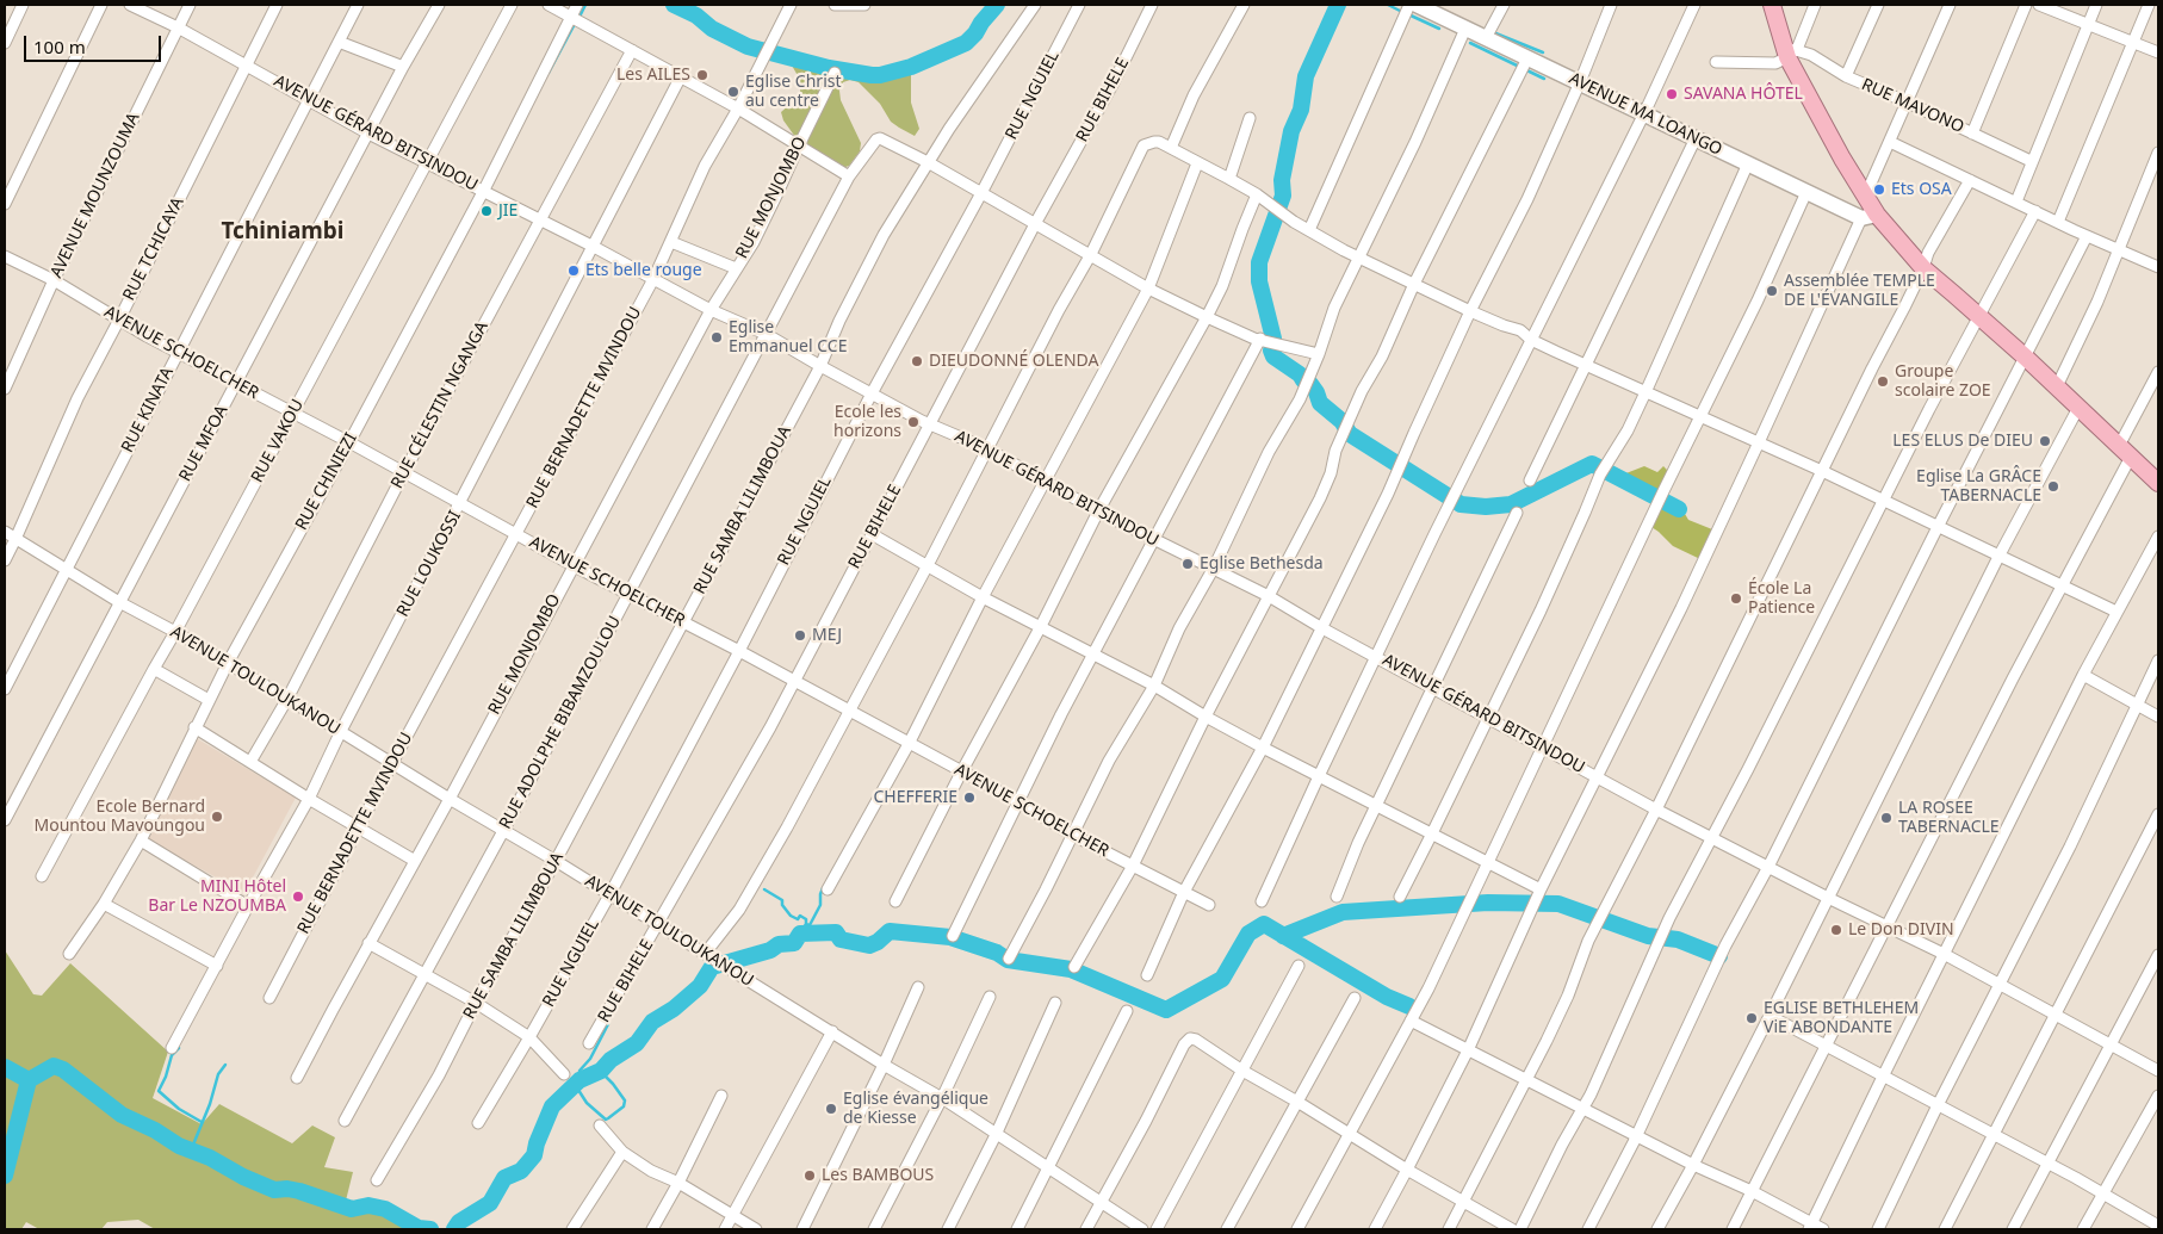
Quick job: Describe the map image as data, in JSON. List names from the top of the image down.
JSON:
{
  "streets": {
    "main road": ["AVENUE MA LOANGO"],
    "street": [
      "RUE NGUIEL",
      "RUE BIHELE",
      "RUE MAVONO",
      "AVENUE GÉRARD BITSINDOU",
      "AVENUE MOUNZOUMA",
      "RUE MONJOMBO",
      "RUE TCHICAYA",
      "AVENUE SCHOELCHER",
      "RUE CÉLESTIN NGANGA",
      "RUE BERNADETTE MVINDOU",
      "RUE KINATA",
      "RUE VAKOU",
      "RUE MFOA",
      "RUE CHINIEZI",
      "RUE SAMBA LILIMBOUA",
      "RUE LOUKOSSI",
      "AVENUE TOULOUKANOU",
      "RUE ADOLPHE BIBAMZOULOU"
    ]
  },
  "crossings": [
    ["RUE NGUIEL", "AVENUE GÉRARD BITSINDOU"],
    ["RUE NGUIEL", "AVENUE SCHOELCHER"],
    ["RUE NGUIEL", "AVENUE TOULOUKANOU"],
    ["RUE BIHELE", "AVENUE GÉRARD BITSINDOU"],
    ["RUE BIHELE", "AVENUE SCHOELCHER"],
    ["RUE BIHELE", "AVENUE TOULOUKANOU"],
    ["AVENUE GÉRARD BITSINDOU", "AVENUE MOUNZOUMA"],
    ["AVENUE GÉRARD BITSINDOU", "RUE MONJOMBO"],
    ["AVENUE GÉRARD BITSINDOU", "RUE TCHICAYA"],
    ["AVENUE GÉRARD BITSINDOU", "RUE CÉLESTIN NGANGA"],
    ["AVENUE GÉRARD BITSINDOU", "RUE BERNADETTE MVINDOU"],
    ["AVENUE GÉRARD BITSINDOU", "RUE KINATA"],
    ["AVENUE GÉRARD BITSINDOU", "RUE VAKOU"],
    ["AVENUE GÉRARD BITSINDOU", "RUE MFOA"],
    ["AVENUE GÉRARD BITSINDOU", "RUE CHINIEZI"],
    ["AVENUE GÉRARD BITSINDOU", "RUE SAMBA LILIMBOUA"],
    ["AVENUE GÉRARD BITSINDOU", "RUE LOUKOSSI"],
    ["AVENUE GÉRARD BITSINDOU", "RUE ADOLPHE BIBAMZOULOU"],
    ["AVENUE MOUNZOUMA", "AVENUE SCHOELCHER"],
    ["RUE MONJOMBO", "AVENUE SCHOELCHER"],
    ["RUE MONJOMBO", "AVENUE TOULOUKANOU"],
    ["RUE TCHICAYA", "AVENUE SCHOELCHER"],
    ["RUE TCHICAYA", "AVENUE TOULOUKANOU"],
    ["AVENUE SCHOELCHER", "RUE CÉLESTIN NGANGA"],
    ["AVENUE SCHOELCHER", "RUE BERNADETTE MVINDOU"],
    ["AVENUE SCHOELCHER", "RUE KINATA"],
    ["AVENUE SCHOELCHER", "RUE VAKOU"],
    ["AVENUE SCHOELCHER", "RUE MFOA"],
    ["AVENUE SCHOELCHER", "RUE CHINIEZI"],
    ["AVENUE SCHOELCHER", "RUE SAMBA LILIMBOUA"],
    ["AVENUE SCHOELCHER", "RUE LOUKOSSI"],
    ["AVENUE SCHOELCHER", "RUE ADOLPHE BIBAMZOULOU"],
    ["RUE CÉLESTIN NGANGA", "AVENUE TOULOUKANOU"],
    ["RUE BERNADETTE MVINDOU", "AVENUE TOULOUKANOU"],
    ["RUE KINATA", "AVENUE TOULOUKANOU"],
    ["RUE VAKOU", "AVENUE TOULOUKANOU"],
    ["RUE MFOA", "AVENUE TOULOUKANOU"],
    ["RUE CHINIEZI", "AVENUE TOULOUKANOU"],
    ["RUE SAMBA LILIMBOUA", "AVENUE TOULOUKANOU"],
    ["RUE SAMBA LILIMBOUA", "RUE ADOLPHE BIBAMZOULOU"],
    ["RUE LOUKOSSI", "AVENUE TOULOUKANOU"],
    ["AVENUE TOULOUKANOU", "RUE ADOLPHE BIBAMZOULOU"]
  ],
  "districts": ["Tchiniambi"],
  "places": [
    "Les AILES",
    "Eglise Christ au centre",
    "SAVANA HÔTEL",
    "Ets OSA",
    "JIE",
    "Ets belle rouge",
    "Assemblée TEMPLE DE L'ÉVANGILE",
    "Eglise Emmanuel CCE",
    "DIEUDONNÉ OLENDA",
    "Groupe scolaire ZOE",
    "Ecole les horizons",
    "LES ELUS De DIEU",
    "Eglise La GRÂCE TABERNACLE",
    "Eglise Bethesda",
    "École La Patience",
    "MEJ",
    "CHEFFERIE",
    "Ecole Bernard Mountou Mavoungou",
    "LA ROSEE TABERNACLE",
    "MINI Hôtel Bar Le NZOUMBA",
    "Le Don DIVIN",
    "EGLISE BETHLEHEM ViE ABONDANTE",
    "Eglise évangélique de Kiesse",
    "Les BAMBOUS"
  ],
  "scale_bar": "100 m"
}
